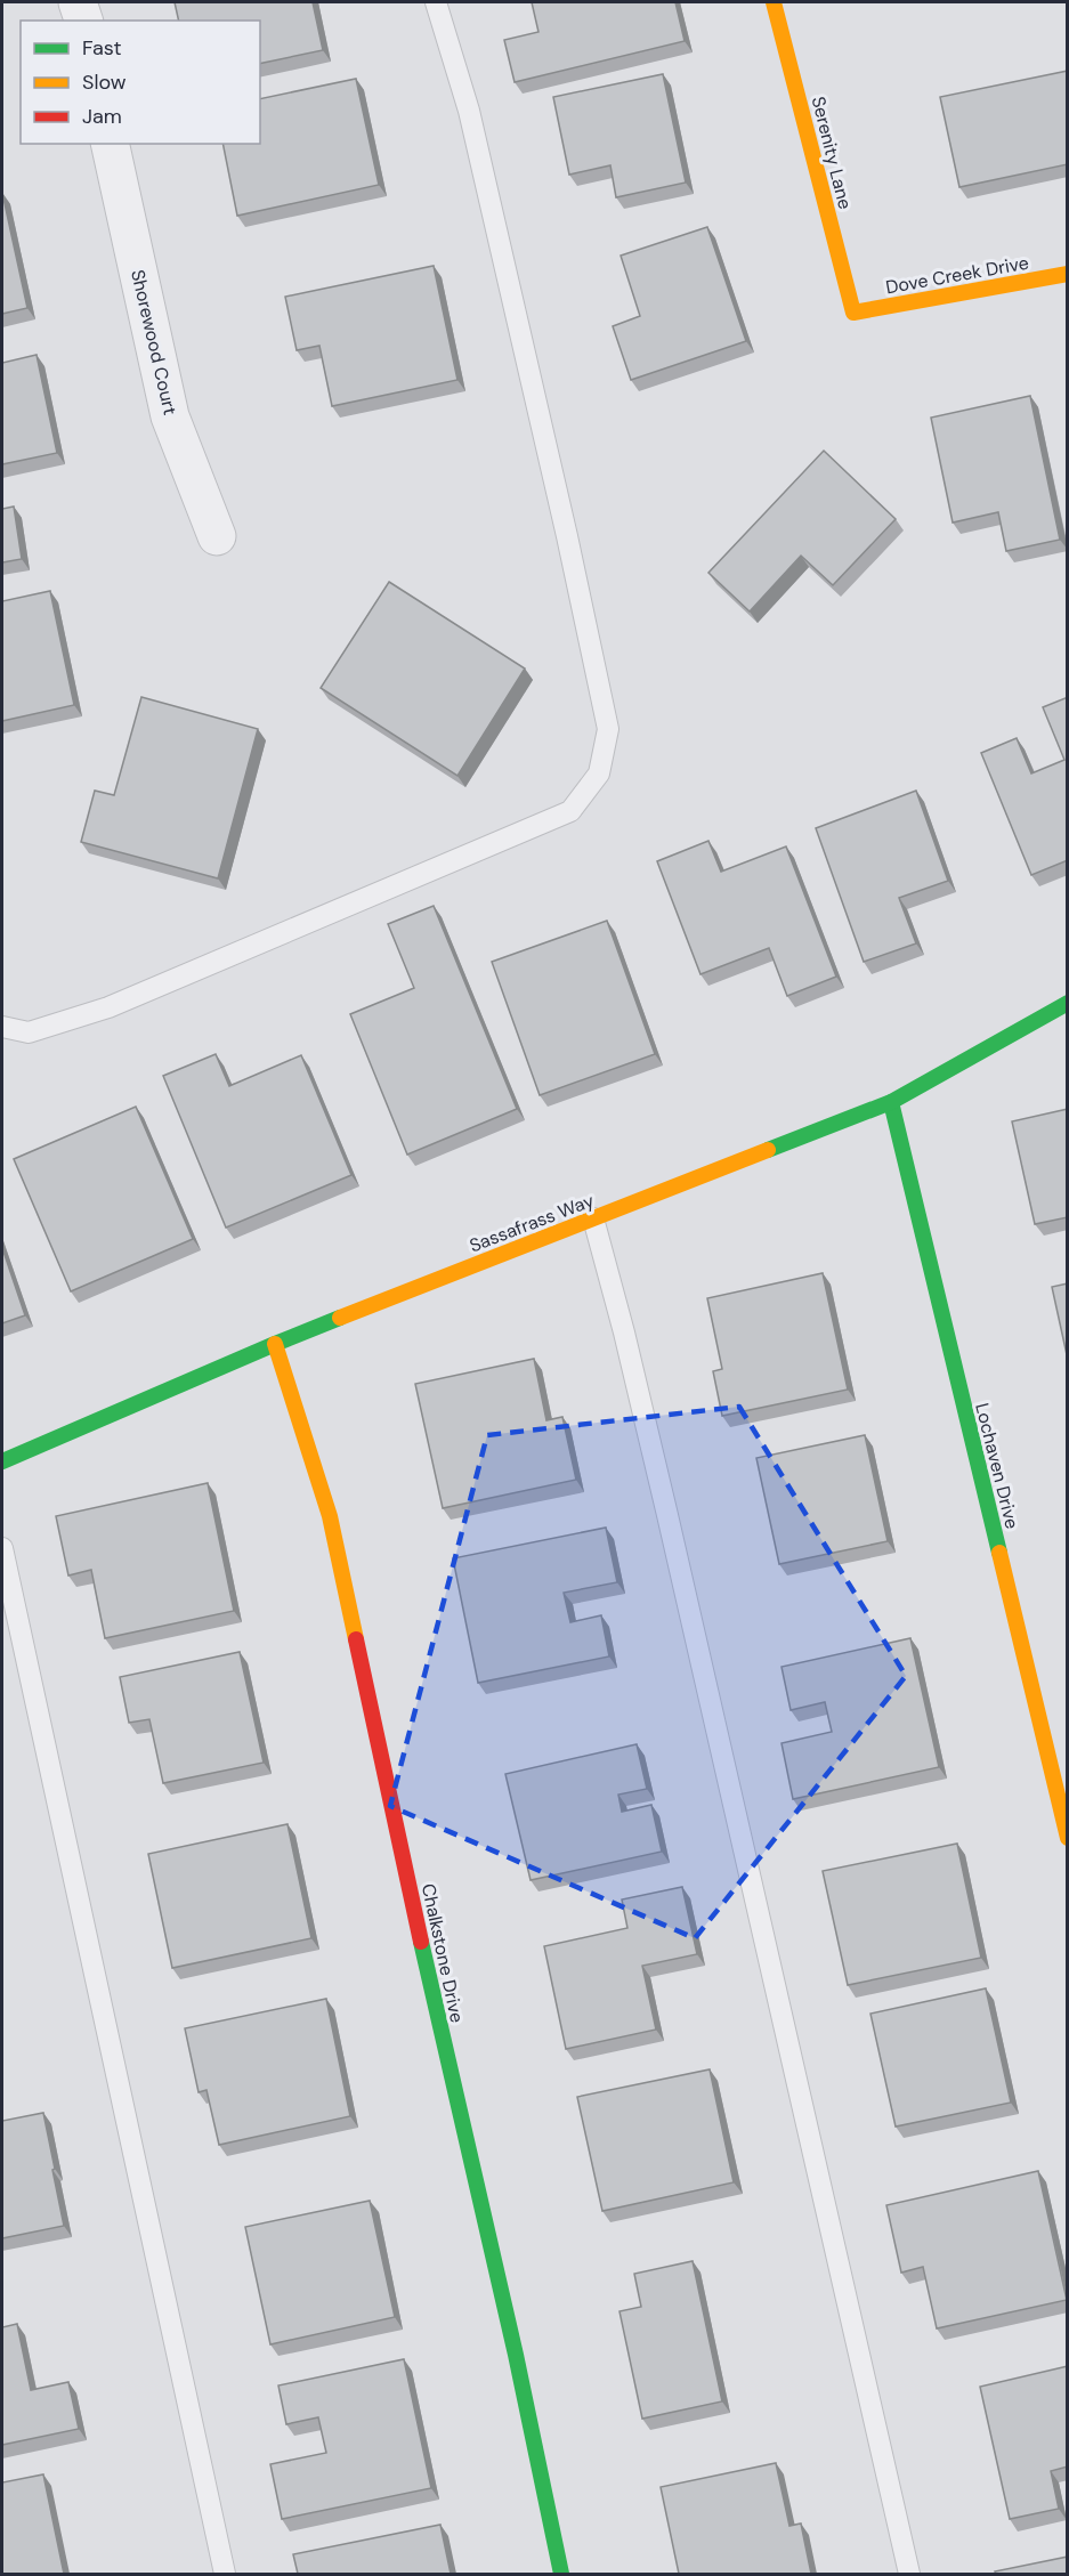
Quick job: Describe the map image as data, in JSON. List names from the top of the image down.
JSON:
{
  "streets": {
    "street": [
      "Serenity Lane",
      "Dove Creek Drive",
      "Shorewood Court",
      "Sassafrass Way",
      "Lochaven Drive",
      "Chalkstone Drive"
    ]
  },
  "crossings": [
    ["Serenity Lane", "Dove Creek Drive"],
    ["Sassafrass Way", "Lochaven Drive"],
    ["Sassafrass Way", "Chalkstone Drive"]
  ],
  "legend": ["Fast", "Slow", "Jam"]
}
